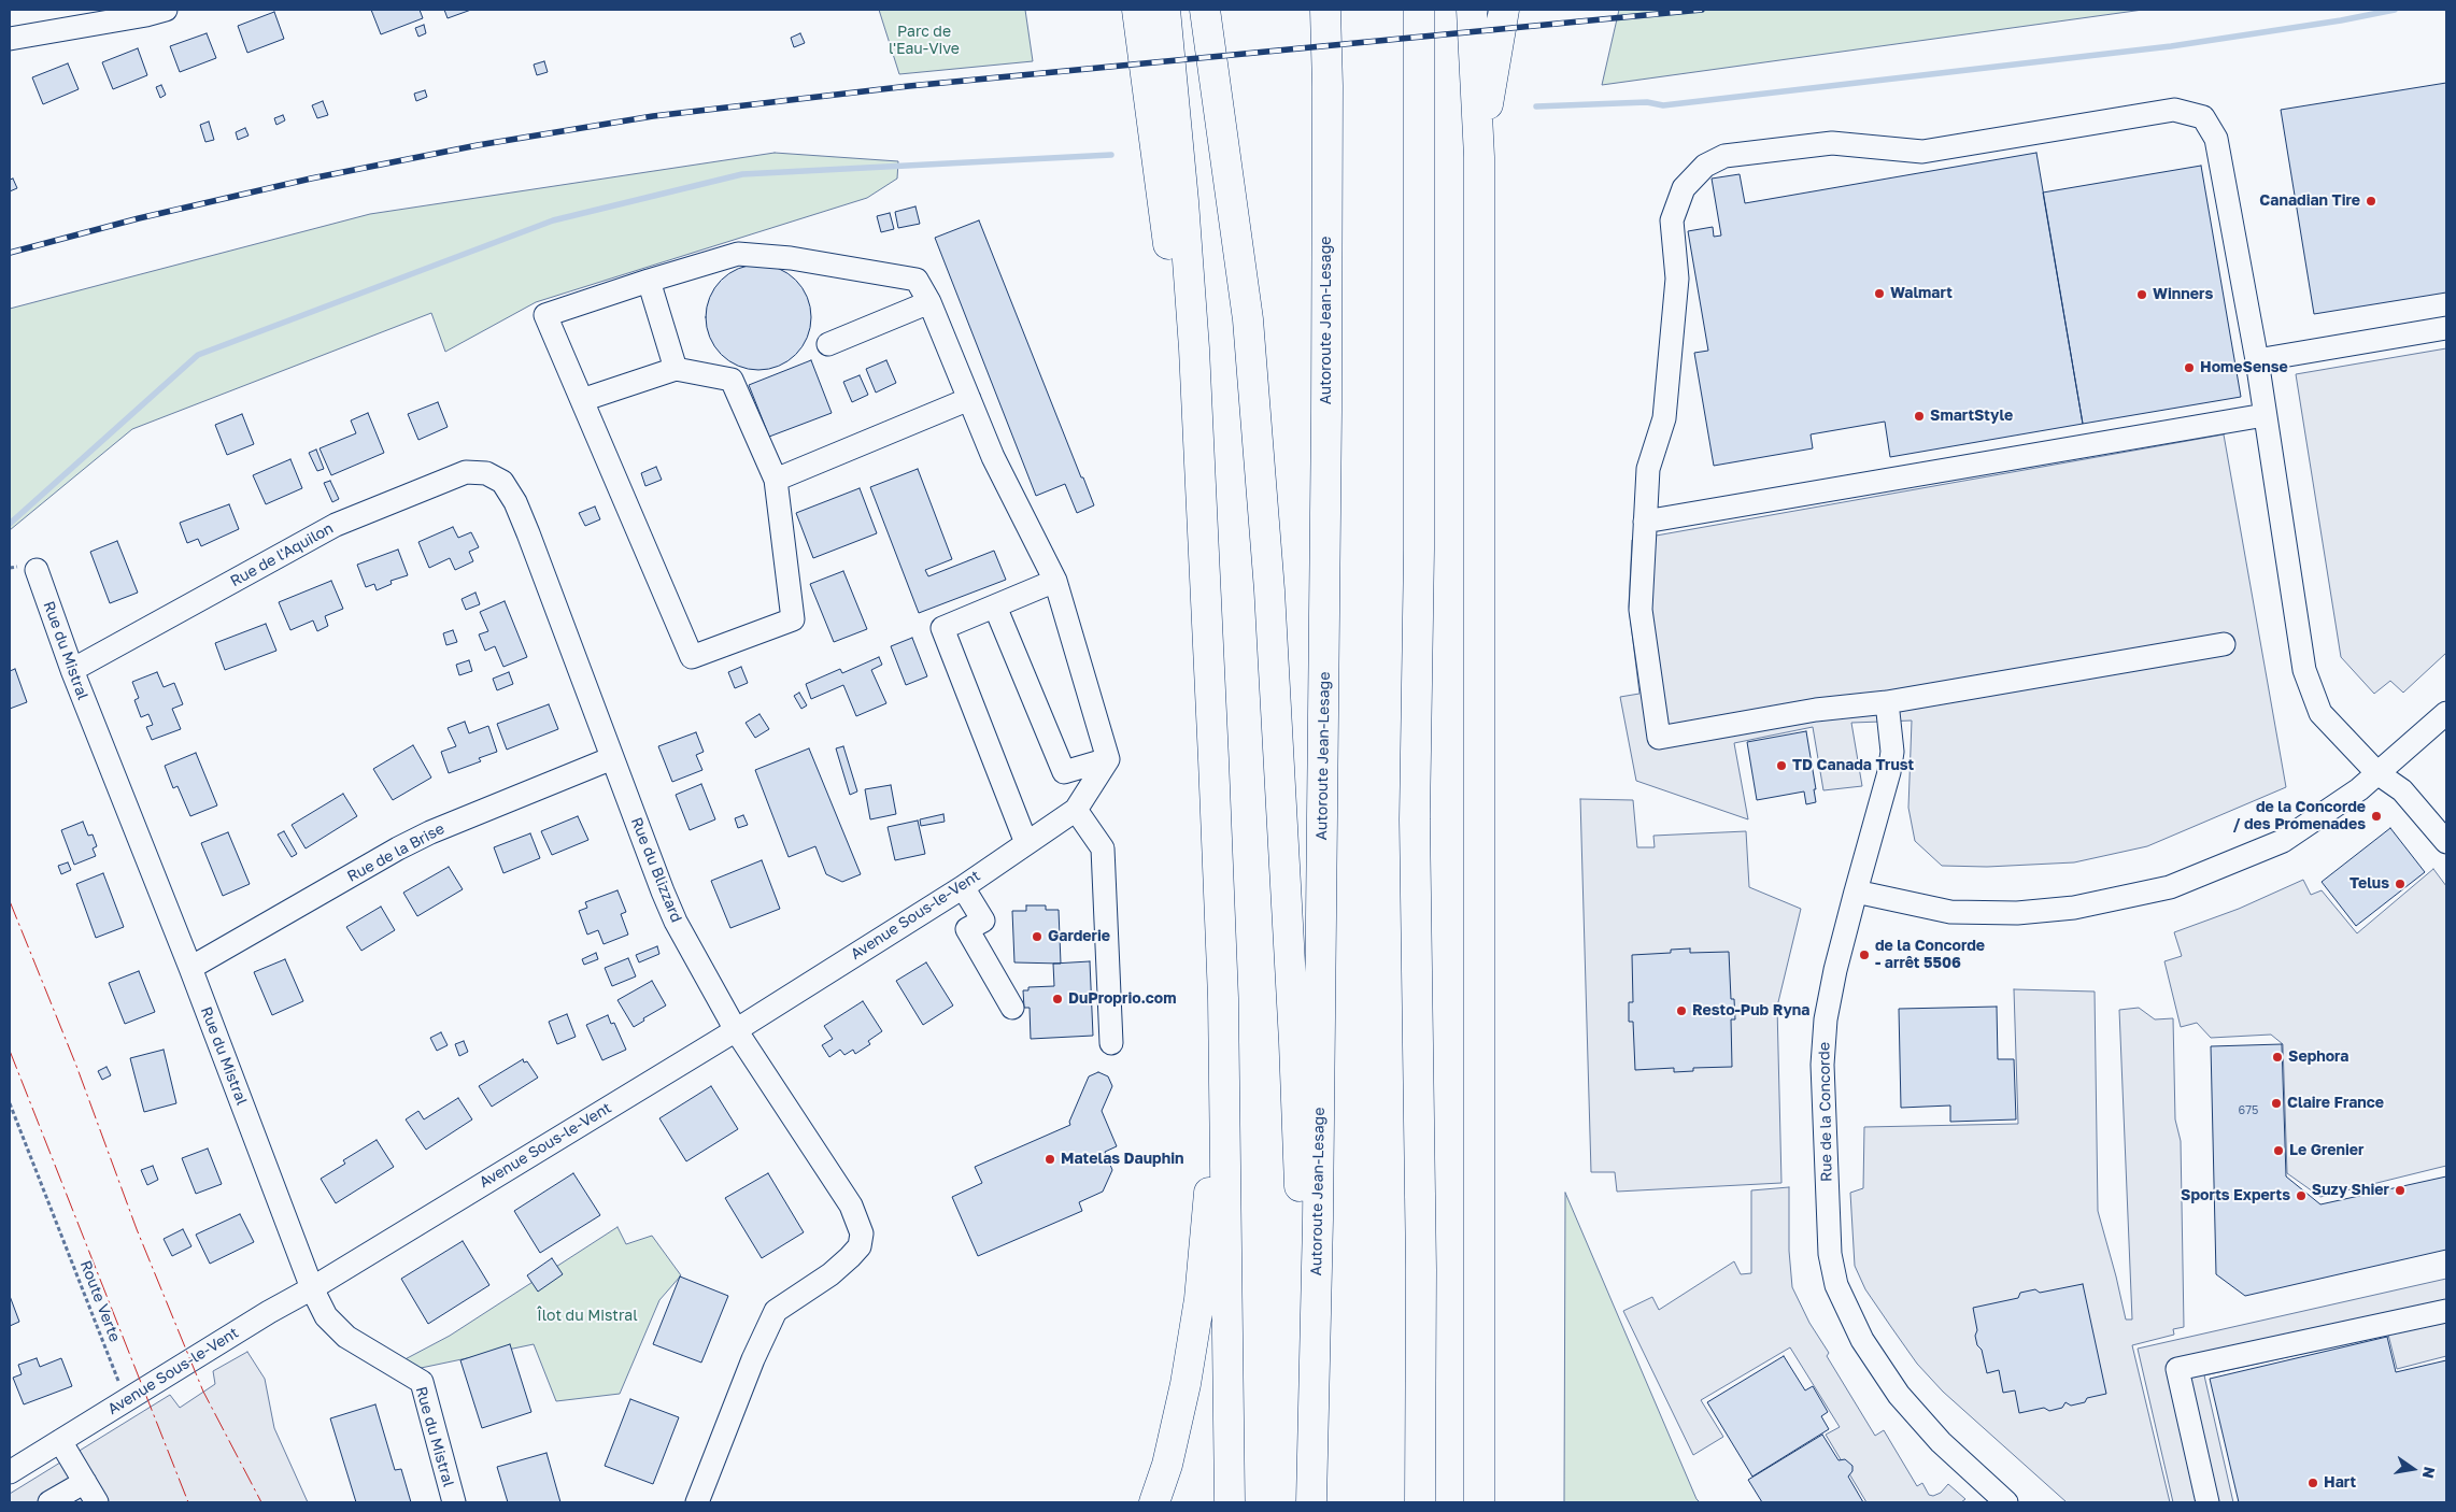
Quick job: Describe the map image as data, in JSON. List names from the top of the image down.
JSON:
{
  "streets": {
    "highway": ["Autoroute Jean-Lesage"],
    "street": [
      "Rue de l'Aquilon",
      "Rue du Mistral",
      "Rue de la Brise",
      "Rue du Blizzard",
      "Avenue Sous-le-Vent",
      "Rue de la Concorde"
    ],
    "path": ["Route Verte"]
  },
  "crossings": [
    ["Rue de l'Aquilon", "Rue du Mistral"],
    ["Rue de l'Aquilon", "Rue du Blizzard"],
    ["Rue du Mistral", "Rue de la Brise"],
    ["Rue du Mistral", "Avenue Sous-le-Vent"],
    ["Rue de la Brise", "Rue du Blizzard"],
    ["Rue du Blizzard", "Avenue Sous-le-Vent"]
  ],
  "parks": ["Parc de l'Eau-Vive", "Îlot du Mistral"],
  "places": [
    "Canadian Tire",
    "Walmart",
    "Winners",
    "HomeSense",
    "SmartStyle",
    "TD Canada Trust",
    "de la Concorde / des Promenades",
    "Telus",
    "Garderie",
    "de la Concorde - arrêt 5506",
    "DuProprio.com",
    "Resto-Pub Ryna",
    "Sephora",
    "Claire France",
    "Le Grenier",
    "Matelas Dauphin",
    "Suzy Shier",
    "Sports Experts",
    "Hart"
  ],
  "house_numbers": ["675"],
  "north": "right"
}
